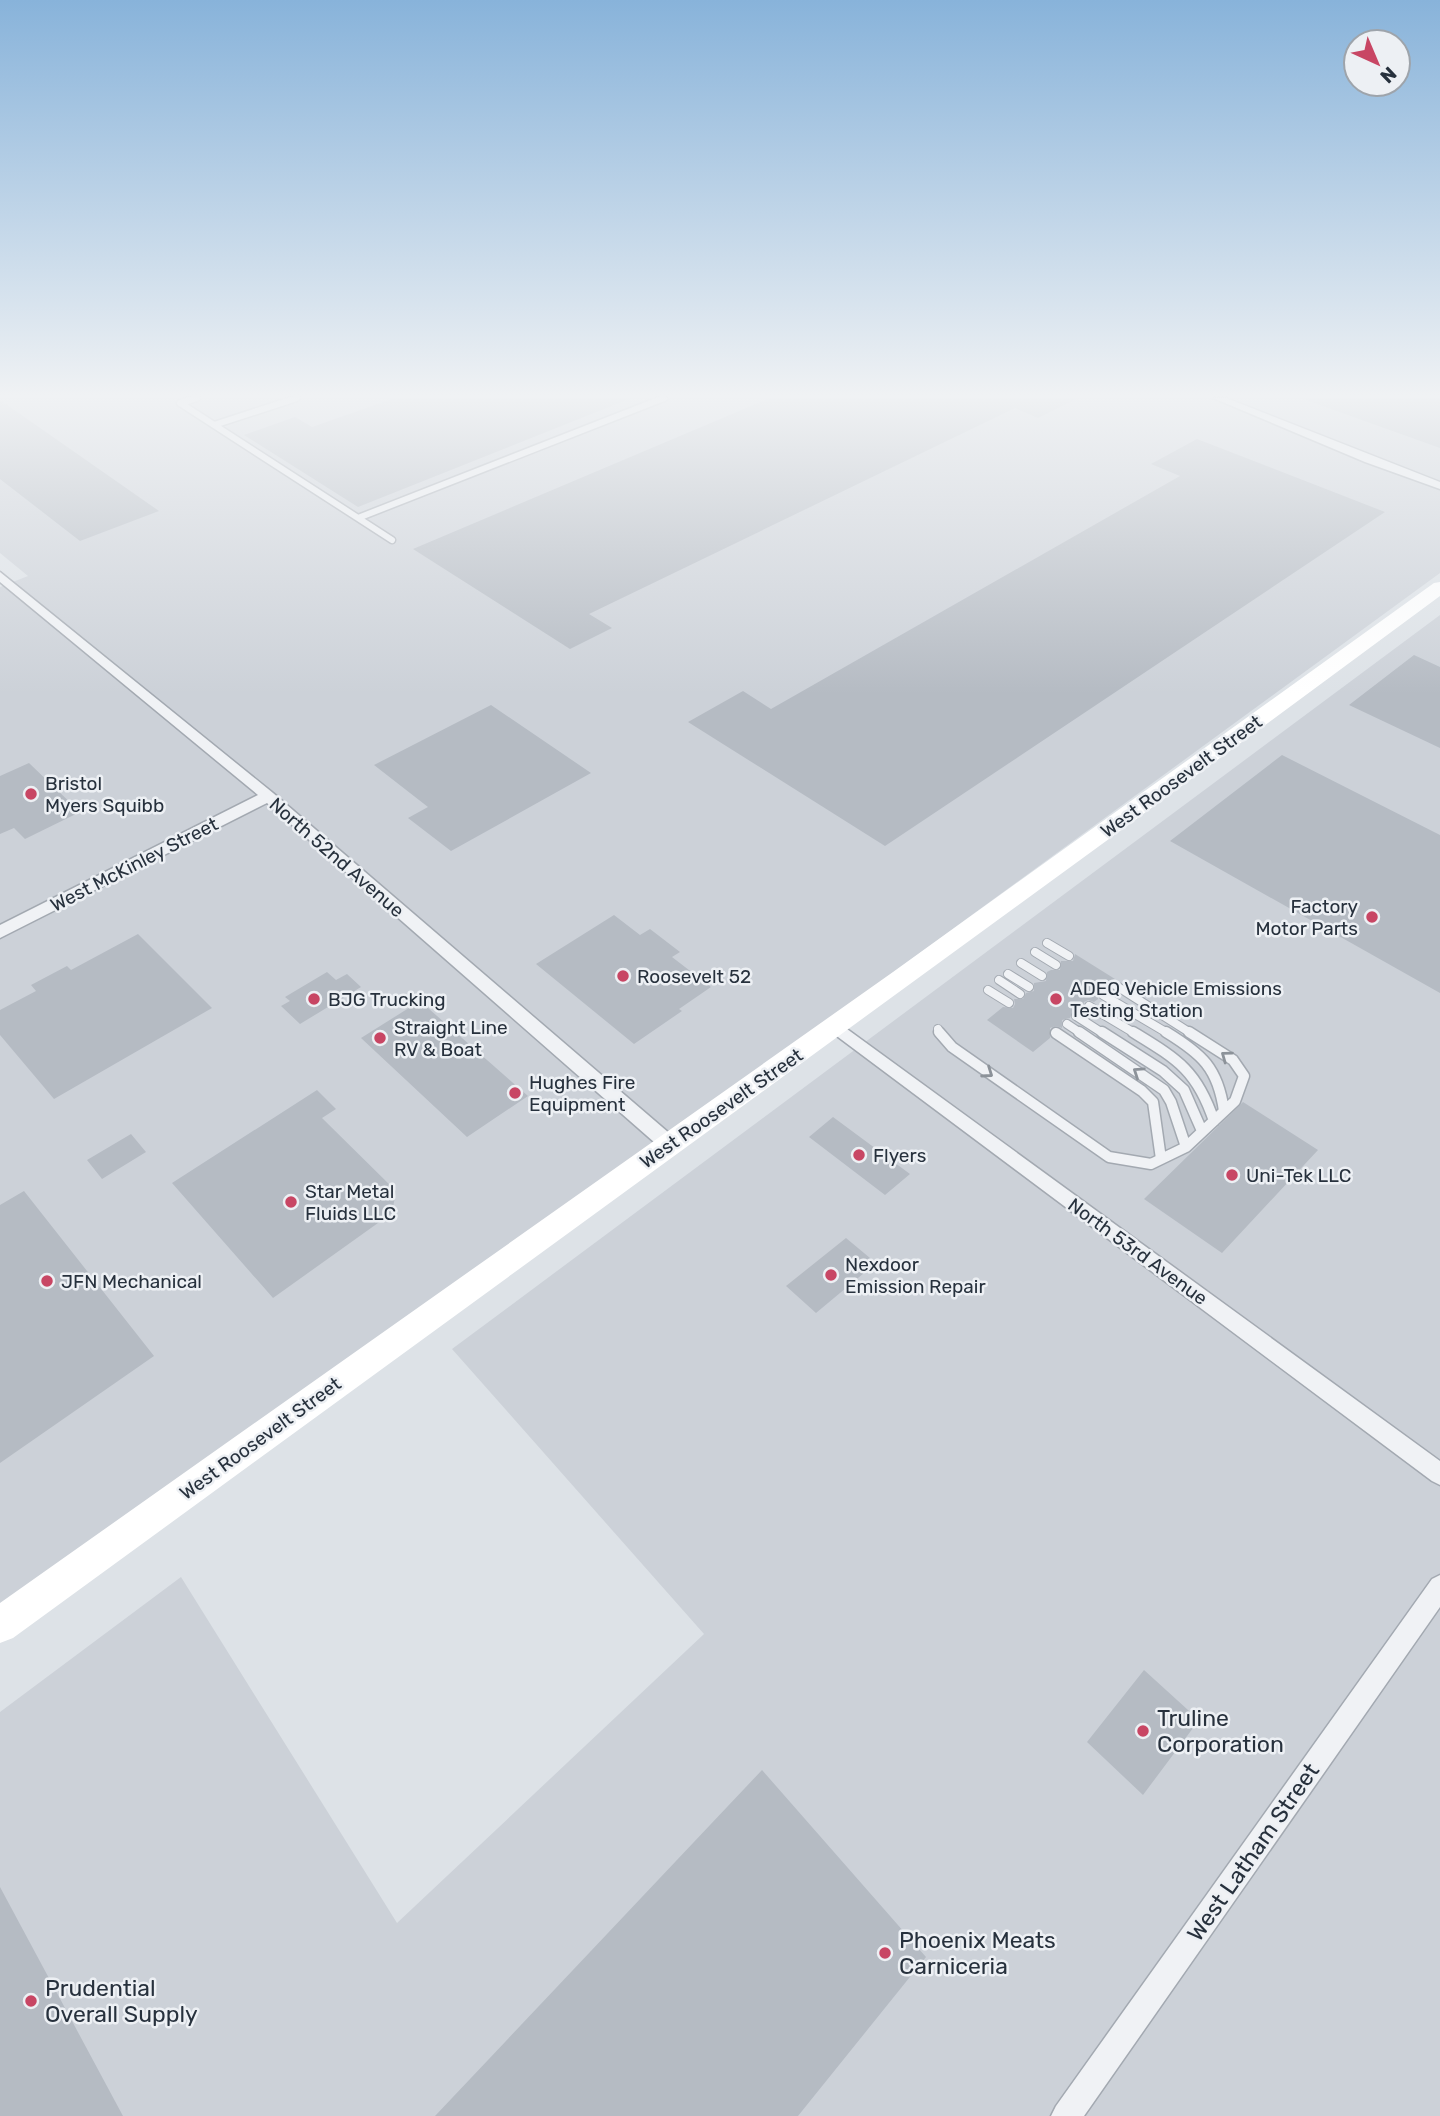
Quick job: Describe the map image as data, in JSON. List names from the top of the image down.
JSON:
{
  "streets": {
    "street": [
      "West Roosevelt Street",
      "North 52nd Avenue",
      "West McKinley Street",
      "North 53rd Avenue",
      "West Latham Street"
    ]
  },
  "crossings": [
    ["West Roosevelt Street", "North 52nd Avenue"],
    ["West Roosevelt Street", "North 53rd Avenue"],
    ["North 52nd Avenue", "West McKinley Street"]
  ],
  "places": [
    "Bristol Myers Squibb",
    "Factory Motor Parts",
    "Roosevelt 52",
    "BJG Trucking",
    "ADEQ Vehicle Emissions Testing Station",
    "Straight Line RV & Boat",
    "Hughes Fire Equipment",
    "Flyers",
    "Uni-Tek LLC",
    "Star Metal Fluids LLC",
    "Nexdoor Emission Repair",
    "JFN Mechanical",
    "Truline Corporation",
    "Phoenix Meats Carniceria",
    "Prudential Overall Supply"
  ],
  "north": "bottom right"
}
